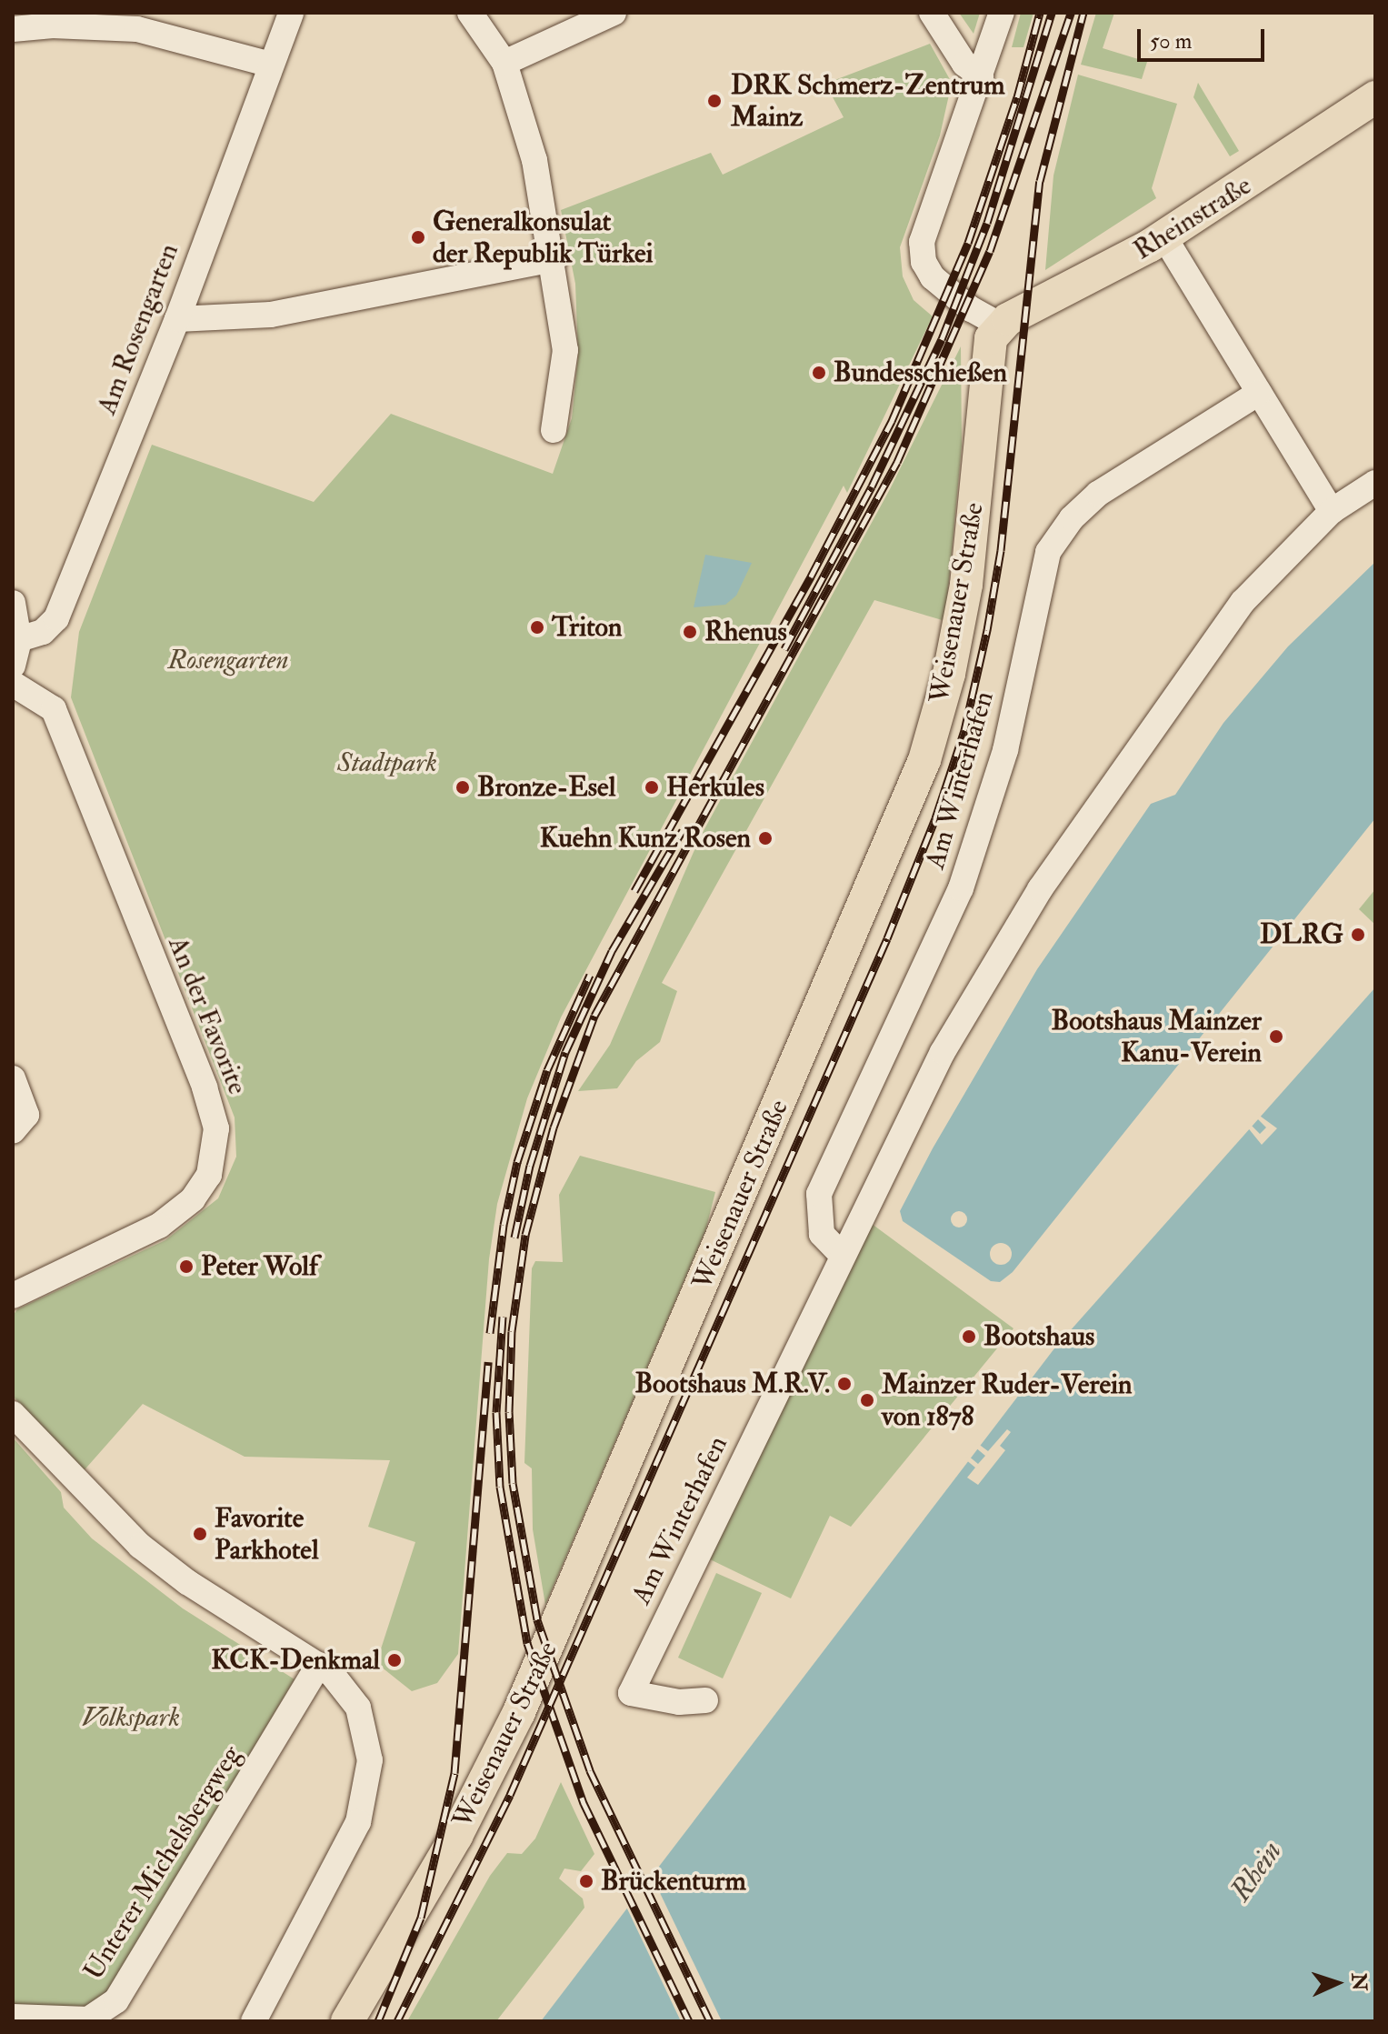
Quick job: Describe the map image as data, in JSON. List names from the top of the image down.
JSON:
{
  "streets": {
    "main road": ["Rheinstraße", "Weisenauer Straße"],
    "street": [
      "Am Rosengarten",
      "Am Winterhafen",
      "An der Favorite",
      "Unterer Michelsbergweg"
    ]
  },
  "crossings": [
    ["Rheinstraße", "Weisenauer Straße"]
  ],
  "water": ["Rhein"],
  "parks": ["Rosengarten", "Stadtpark", "Volkspark"],
  "places": [
    "DRK Schmerz-Zentrum Mainz",
    "Generalkonsulat der Republik Türkei",
    "Bundesschießen",
    "Triton",
    "Rhenus",
    "Bronze-Esel",
    "Herkules",
    "Kuehn Kunz Rosen",
    "DLRG",
    "Bootshaus Mainzer Kanu-Verein",
    "Peter Wolf",
    "Bootshaus",
    "Bootshaus M.R.V.",
    "Mainzer Ruder-Verein von 1878",
    "Favorite Parkhotel",
    "KCK-Denkmal",
    "Brückenturm"
  ],
  "scale_bar": "50 m",
  "north": "right"
}
